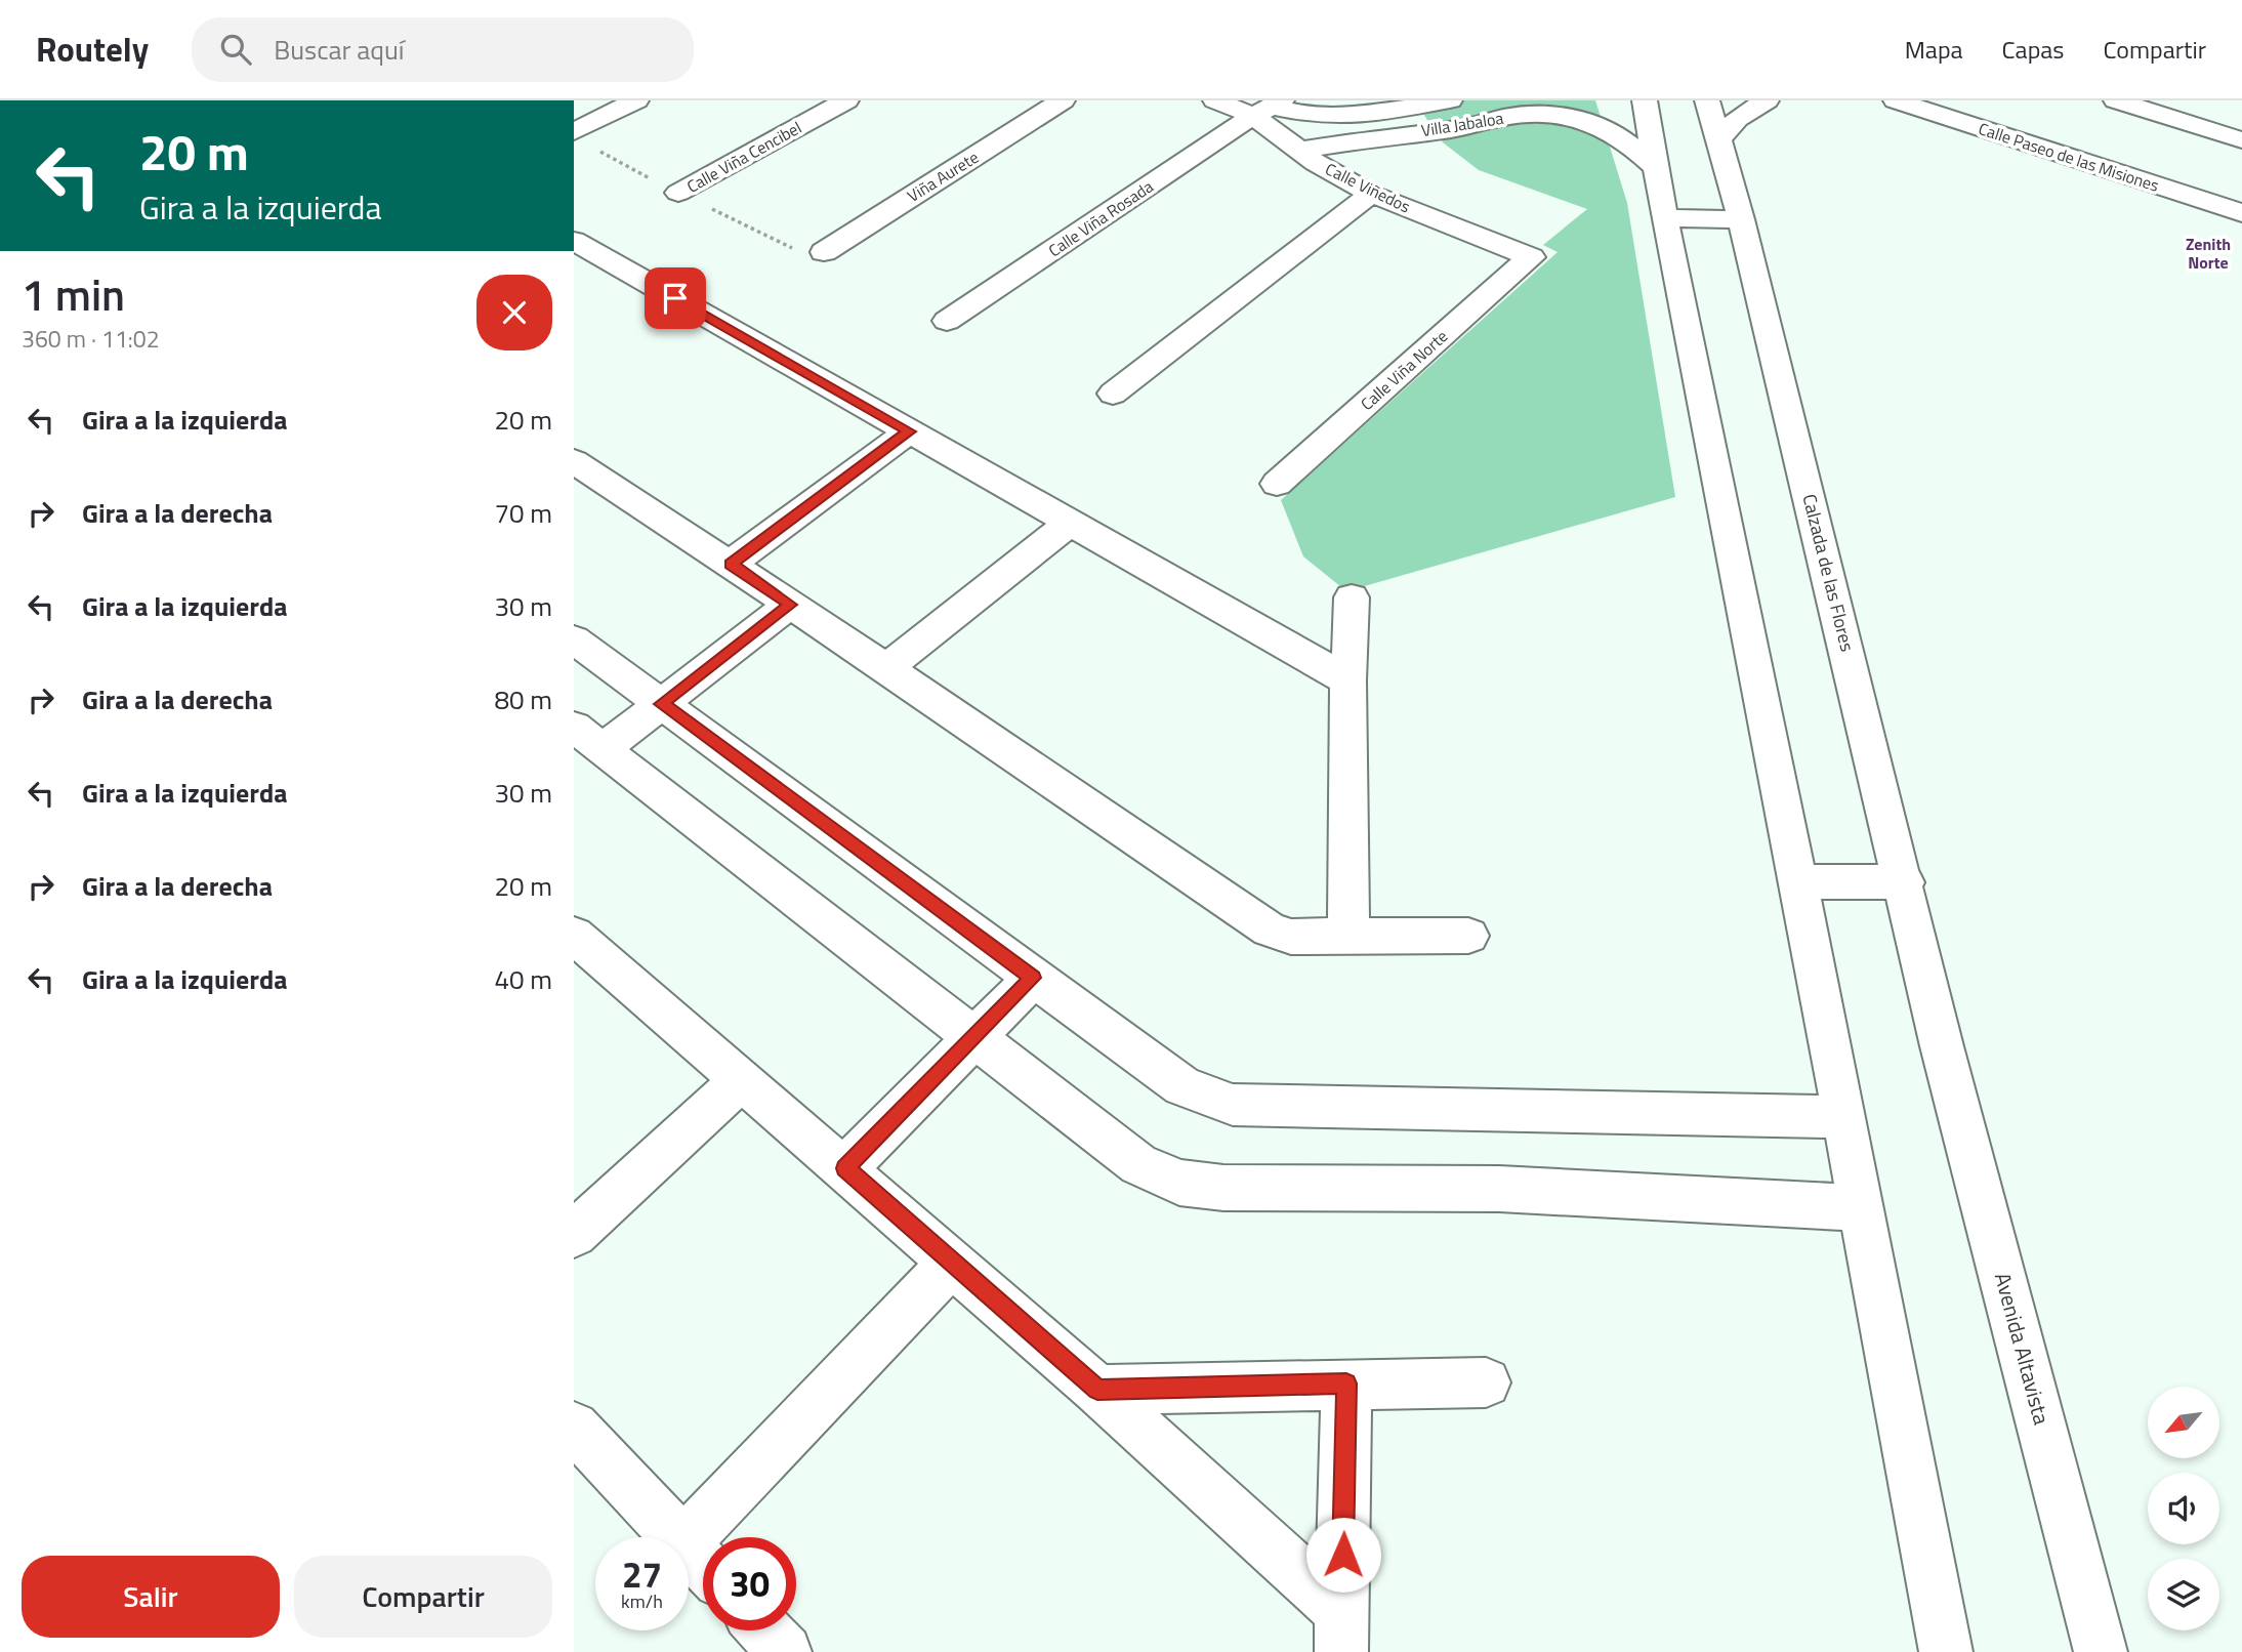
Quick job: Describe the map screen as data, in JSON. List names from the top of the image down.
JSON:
{
  "streets": {
    "street": [
      "Villa Jabaloa",
      "Calle Viña Cencibel",
      "Calle Paseo de las Misiones",
      "Viña Aurete",
      "Calle Viñedos",
      "Calle Viña Rosada",
      "Calle Viña Norte",
      "Calzada de las Flores",
      "Avenida Altavista"
    ]
  },
  "crossings": [
    ["Villa Jabaloa", "Calle Viñedos"],
    ["Villa Jabaloa", "Calle Viña Rosada"],
    ["Calle Viñedos", "Calle Viña Rosada"],
    ["Calle Viñedos", "Calle Viña Norte"],
    ["Calzada de las Flores", "Avenida Altavista"]
  ],
  "districts": ["Zenith Norte"],
  "north": "bottom left",
  "page": {
    "header": "Routely",
    "search": "Buscar aquí",
    "nav": ["Mapa", "Capas", "Compartir"],
    "turn": ["20 m", "Gira a la izquierda"],
    "heading": ["1 min", "360 m · 11:02"],
    "list": [
      {
        "name": "Gira a la izquierda",
        "value": "20 m"
      },
      {
        "name": "Gira a la derecha",
        "value": "70 m"
      },
      {
        "name": "Gira a la izquierda",
        "value": "30 m"
      },
      {
        "name": "Gira a la derecha",
        "value": "80 m"
      },
      {
        "name": "Gira a la izquierda",
        "value": "30 m"
      },
      {
        "name": "Gira a la derecha",
        "value": "20 m"
      },
      {
        "name": "Gira a la izquierda",
        "value": "40 m"
      }
    ],
    "speed": "27 km/h",
    "limit": "30",
    "buttons": ["Salir", "Compartir"]
  }
}
